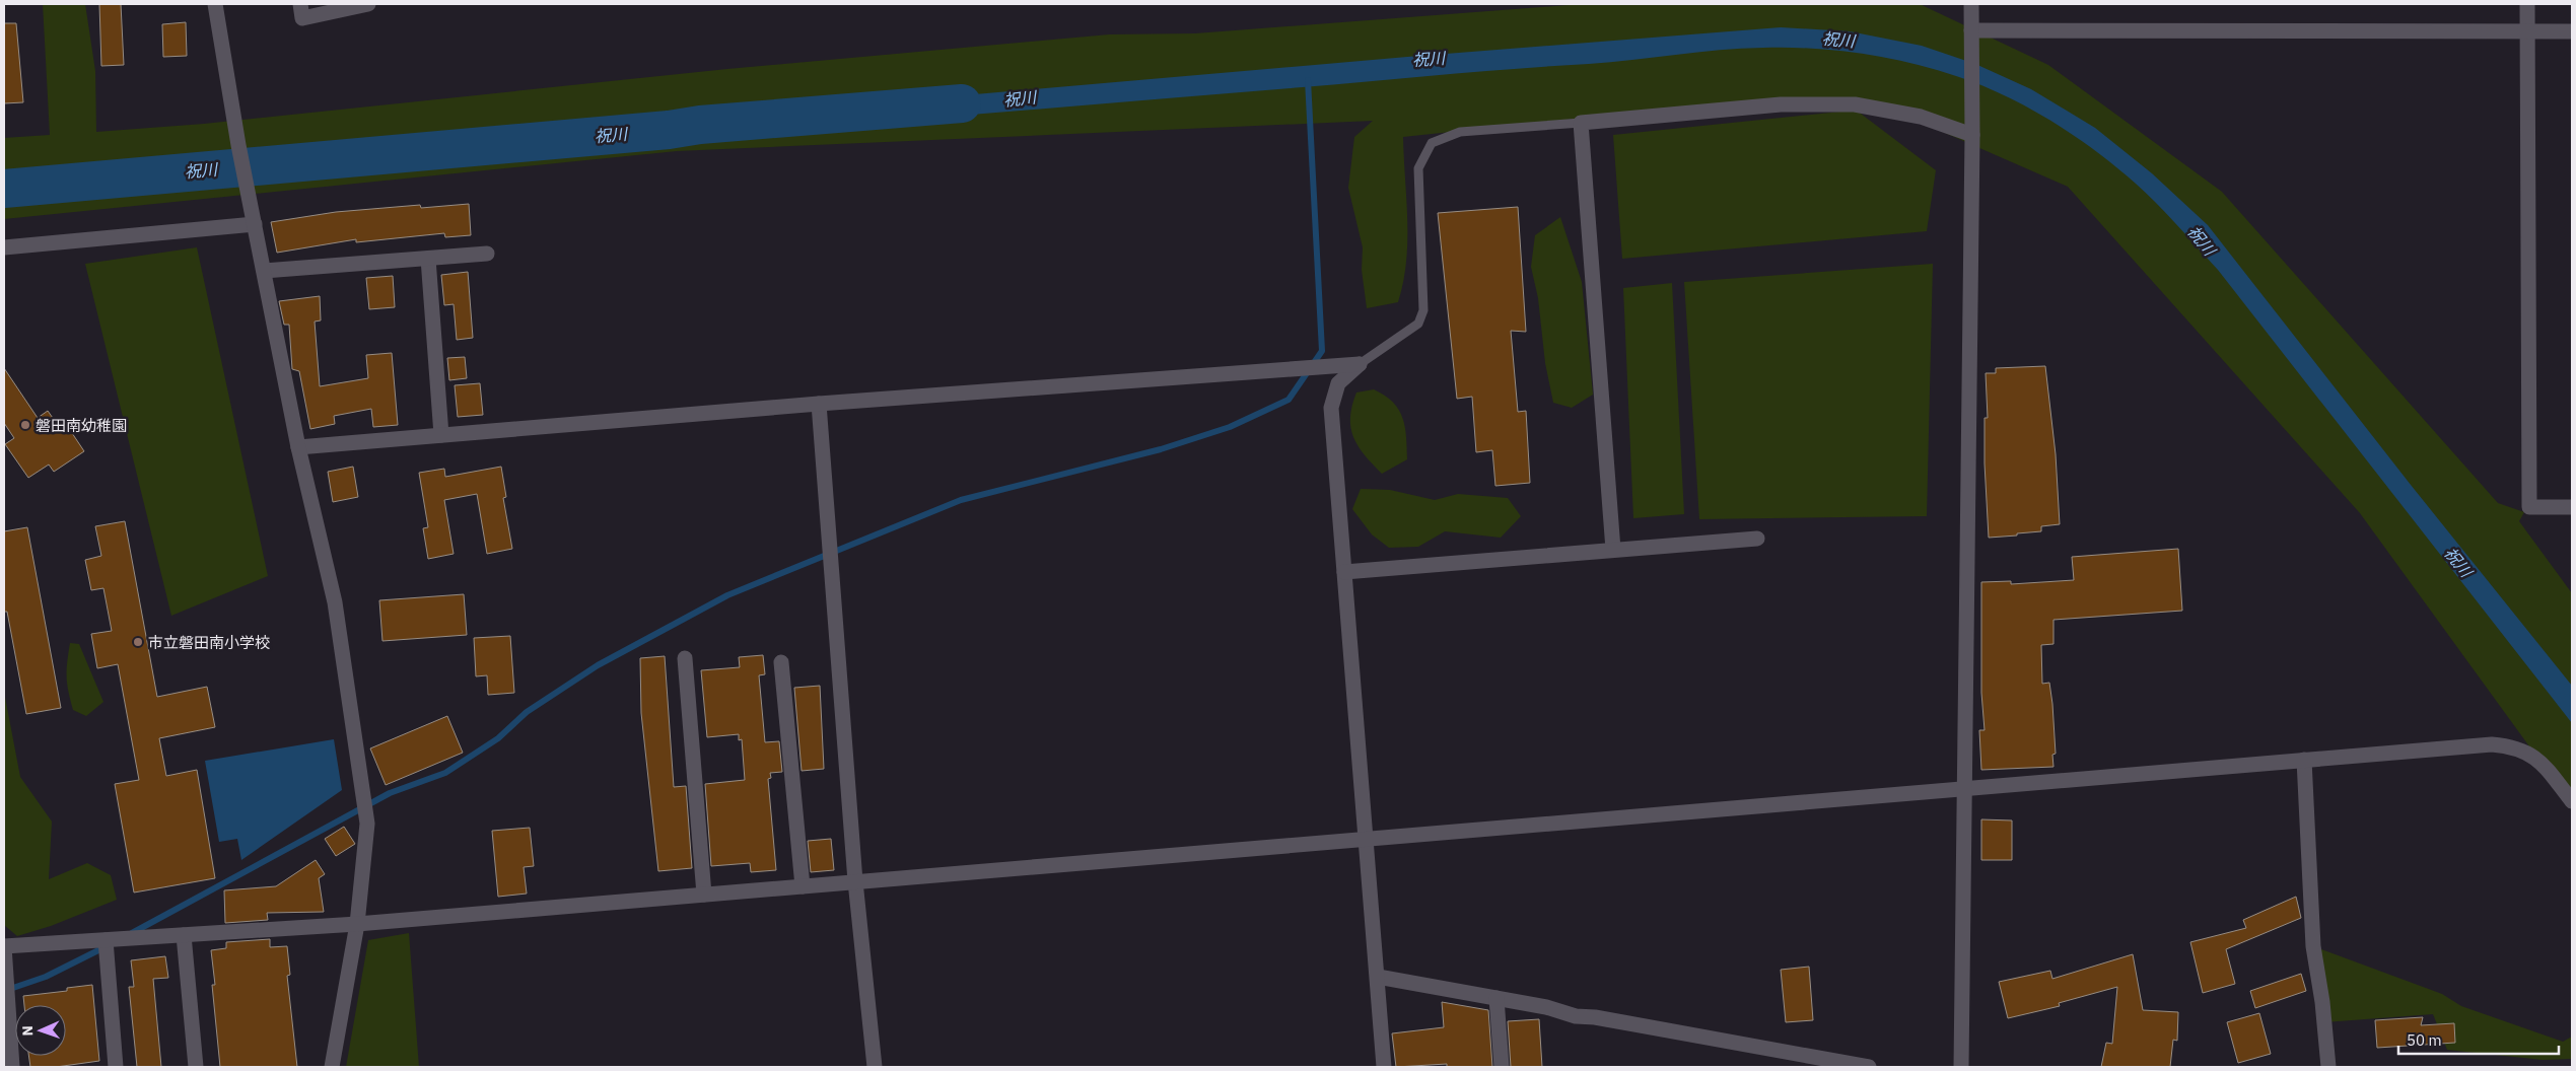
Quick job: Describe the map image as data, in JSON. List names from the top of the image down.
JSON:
{
  "water": ["祝川"],
  "places": ["磐田南幼稚園", "市立磐田南小学校"],
  "scale_bar": "50 m",
  "north": "left"
}
